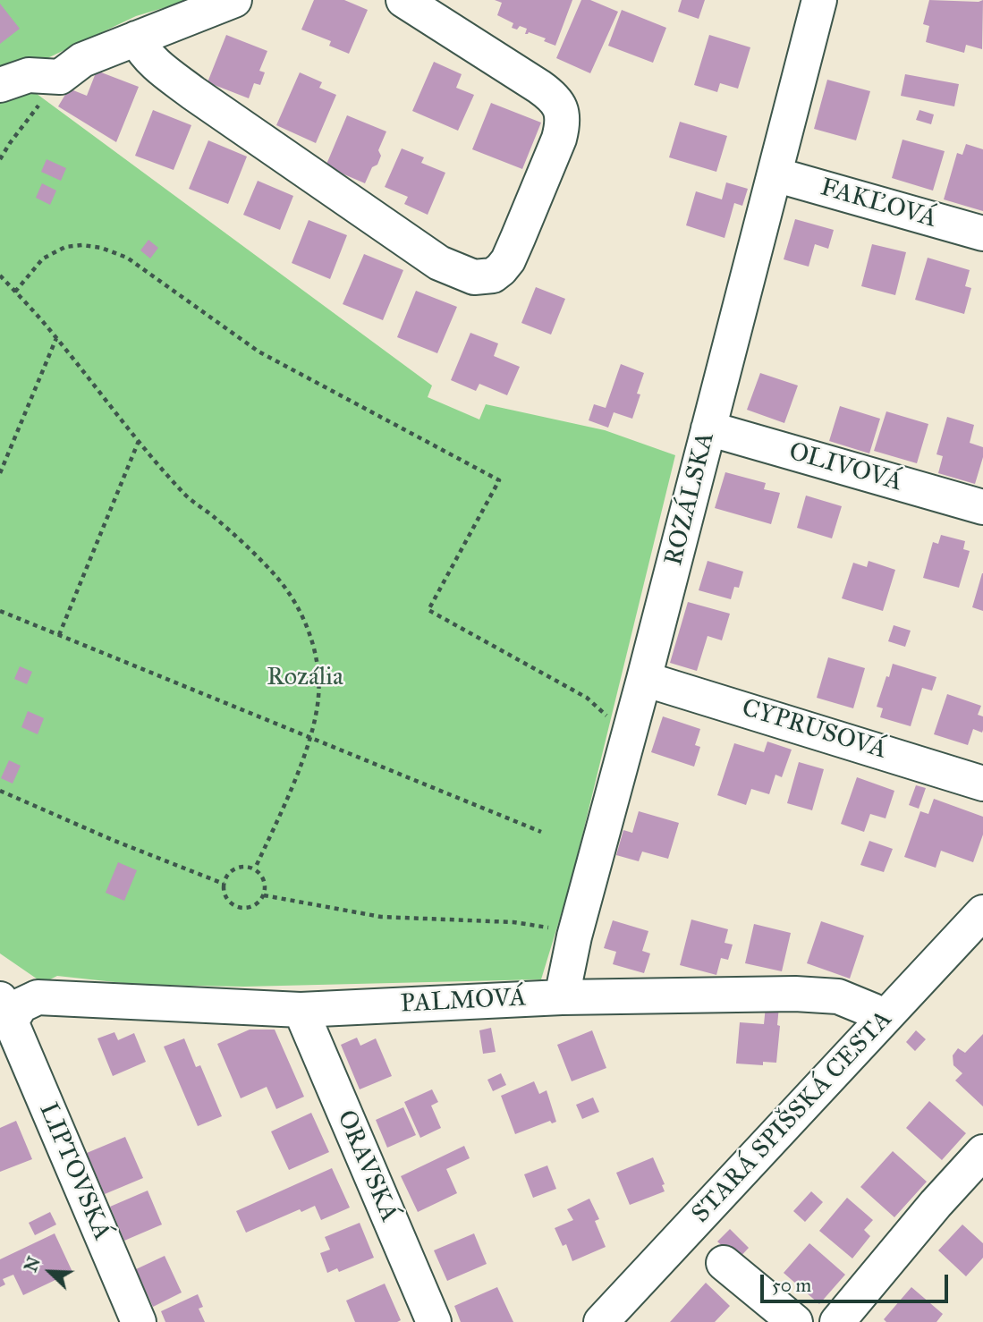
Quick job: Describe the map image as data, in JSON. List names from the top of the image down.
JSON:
{
  "streets": {
    "street": [
      "FAKĽOVÁ",
      "OLIVOVÁ",
      "ROZÁLSKA",
      "CYPRUSOVÁ",
      "PALMOVÁ",
      "STARÁ SPIŠSKÁ CESTA",
      "ORAVSKÁ",
      "LIPTOVSKÁ"
    ]
  },
  "crossings": [
    ["FAKĽOVÁ", "ROZÁLSKA"],
    ["OLIVOVÁ", "ROZÁLSKA"],
    ["ROZÁLSKA", "CYPRUSOVÁ"],
    ["ROZÁLSKA", "PALMOVÁ"],
    ["PALMOVÁ", "STARÁ SPIŠSKÁ CESTA"],
    ["PALMOVÁ", "ORAVSKÁ"]
  ],
  "parks": ["Rozália"],
  "scale_bar": "50 m",
  "north": "top left"
}
